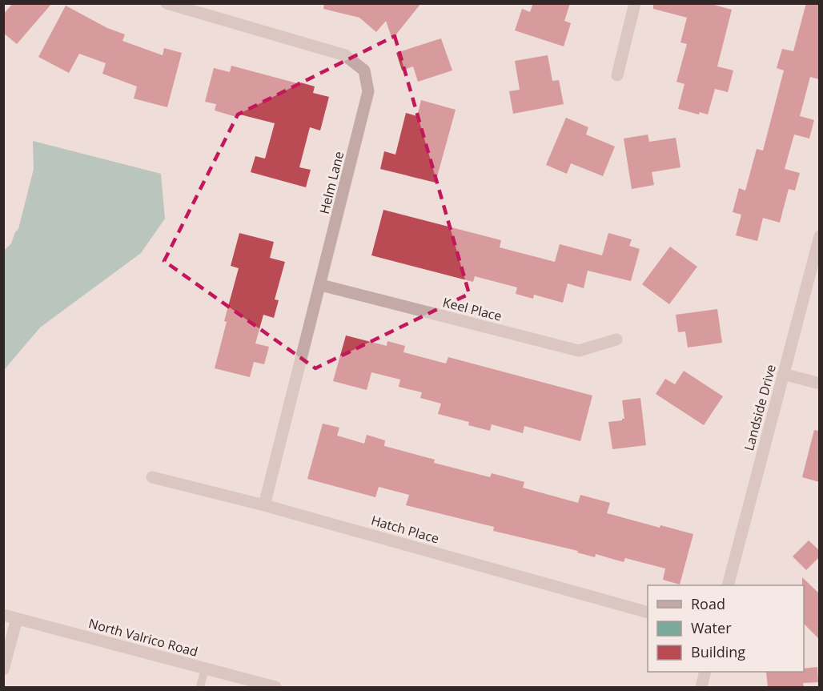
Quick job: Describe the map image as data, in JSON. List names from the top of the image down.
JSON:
{
  "streets": {
    "street": [
      "Helm Lane",
      "Keel Place",
      "Landside Drive",
      "Hatch Place",
      "North Valrico Road"
    ]
  },
  "crossings": [
    ["Helm Lane", "Keel Place"],
    ["Helm Lane", "Hatch Place"]
  ],
  "legend": ["Road", "Water", "Building"]
}
